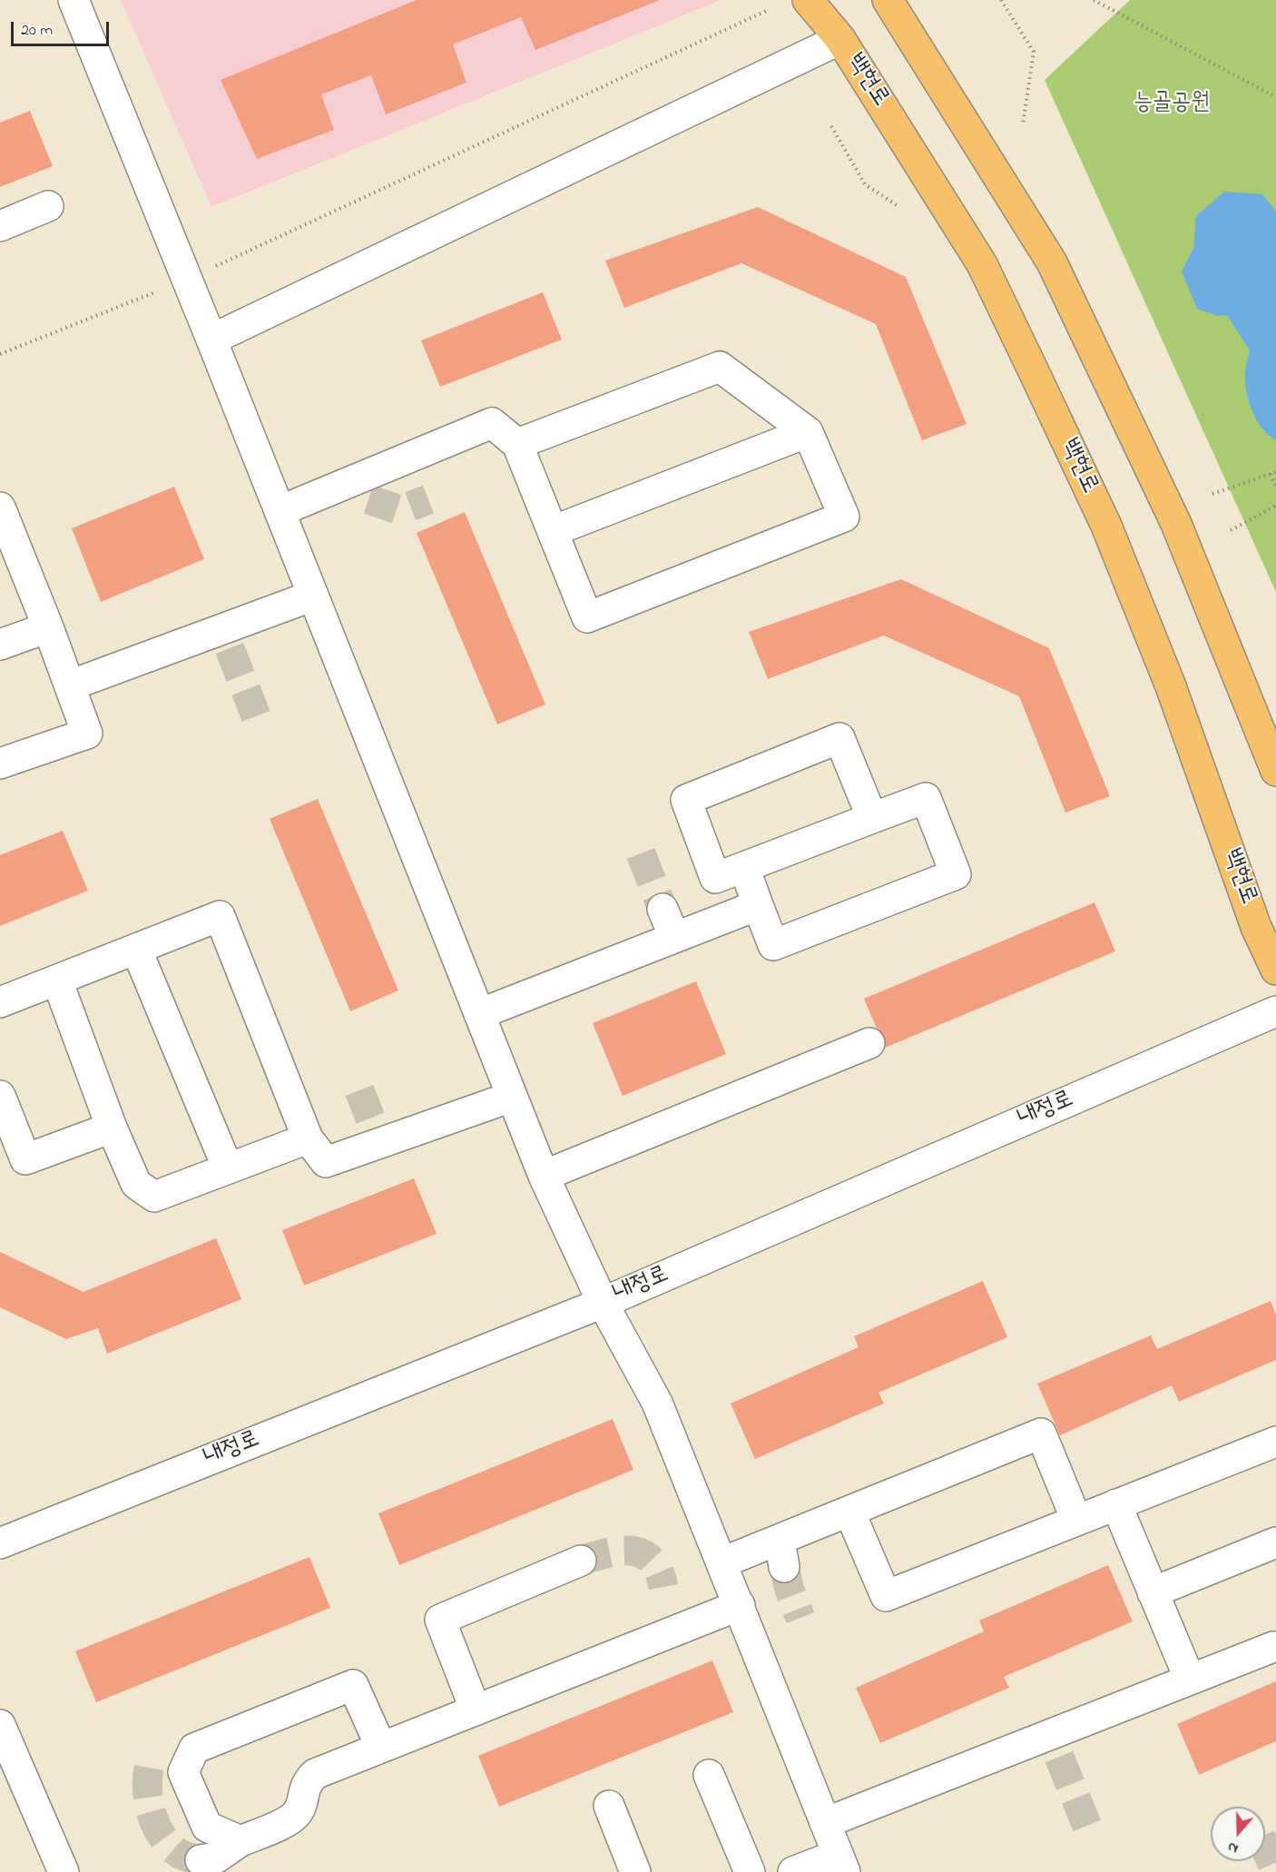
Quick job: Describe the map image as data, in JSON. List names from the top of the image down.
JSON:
{
  "streets": {
    "main road": ["백현로"],
    "street": ["내정로"]
  },
  "parks": ["능골공원"],
  "scale_bar": "20 m",
  "north": "bottom"
}
